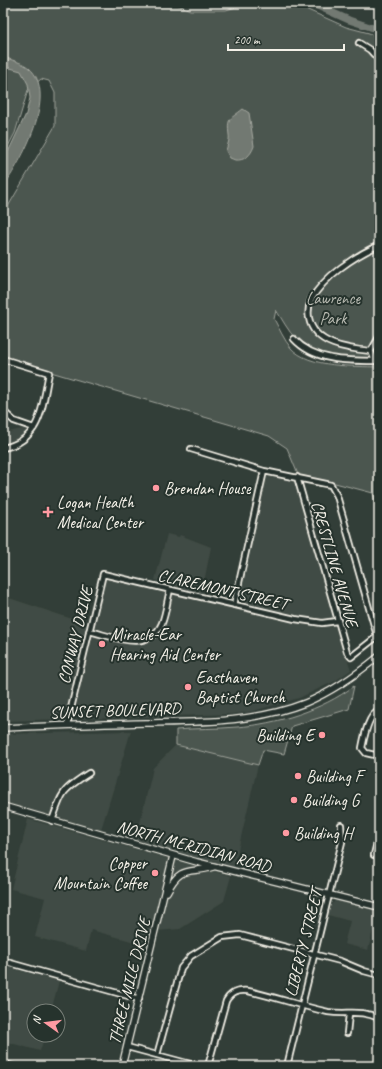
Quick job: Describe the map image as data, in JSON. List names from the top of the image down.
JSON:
{
  "streets": {
    "main road": ["SUNSET BOULEVARD", "NORTH MERIDIAN ROAD", "THREE MILE DRIVE"],
    "street": [
      "CRESTLINE AVENUE",
      "CLAREMONT STREET",
      "CONWAY DRIVE",
      "LIBERTY STREET"
    ]
  },
  "crossings": [
    ["CRESTLINE AVENUE", "CLAREMONT STREET"],
    ["CLAREMONT STREET", "CONWAY DRIVE"],
    ["CONWAY DRIVE", "SUNSET BOULEVARD"],
    ["NORTH MERIDIAN ROAD", "LIBERTY STREET"],
    ["NORTH MERIDIAN ROAD", "THREE MILE DRIVE"]
  ],
  "parks": ["Lawrence Park"],
  "places": {
    "other": [
      "Brendan House",
      "Miracle-Ear Hearing Aid Center",
      "Easthaven Baptist Church",
      "Building E",
      "Building F",
      "Building G",
      "Building H",
      "Copper Mountain Coffee"
    ],
    "health": ["Logan Health Medical Center"]
  },
  "scale_bar": "200 m",
  "north": "left"
}
